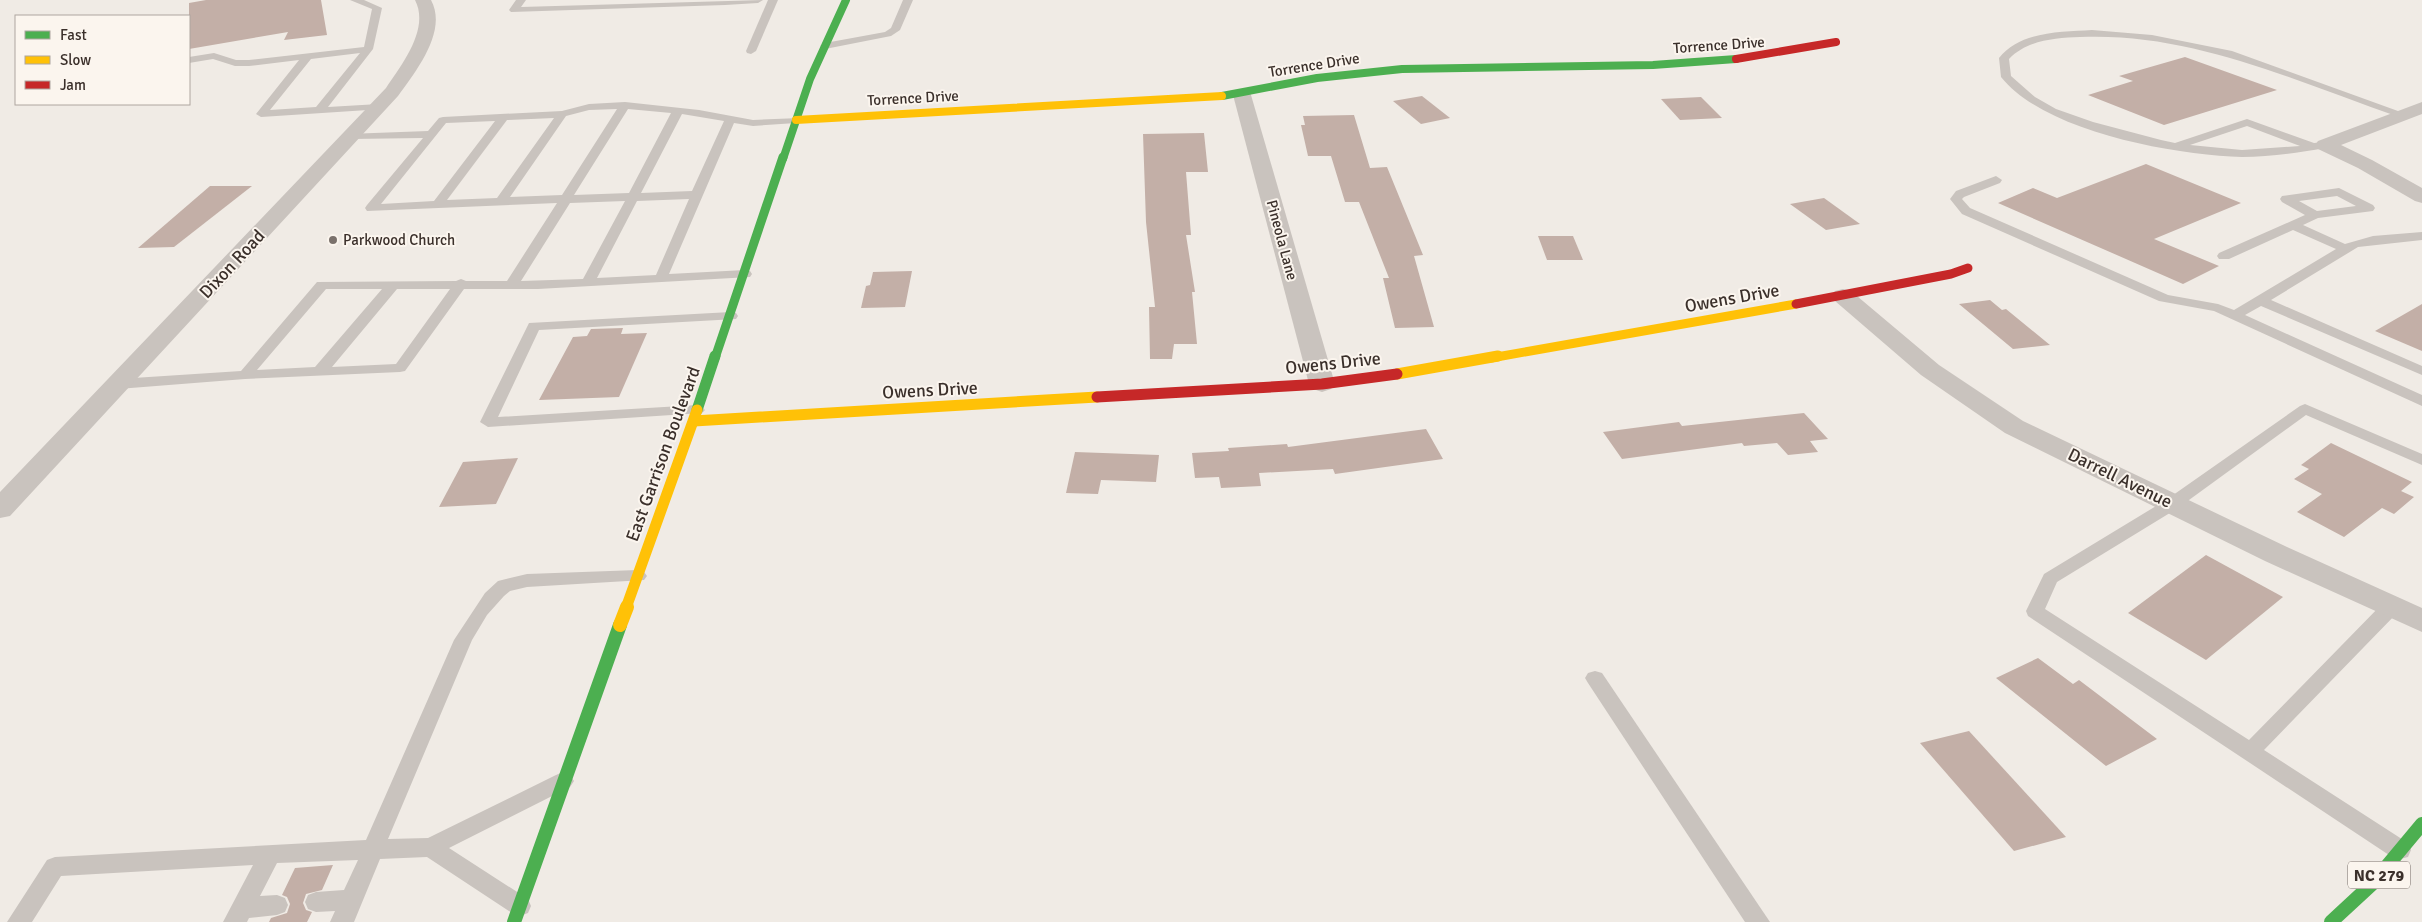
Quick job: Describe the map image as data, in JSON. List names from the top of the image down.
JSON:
{
  "streets": {
    "street": [
      "Torrence Drive",
      "Pineola Lane",
      "Dixon Road",
      "Owens Drive",
      "East Garrison Boulevard",
      "Darrell Avenue",
      "NC 279"
    ]
  },
  "crossings": [
    ["Torrence Drive", "Pineola Lane"],
    ["Torrence Drive", "East Garrison Boulevard"],
    ["Pineola Lane", "Owens Drive"],
    ["Owens Drive", "East Garrison Boulevard"],
    ["Owens Drive", "Darrell Avenue"]
  ],
  "places": ["Parkwood Church"],
  "legend": ["Fast", "Slow", "Jam"]
}
